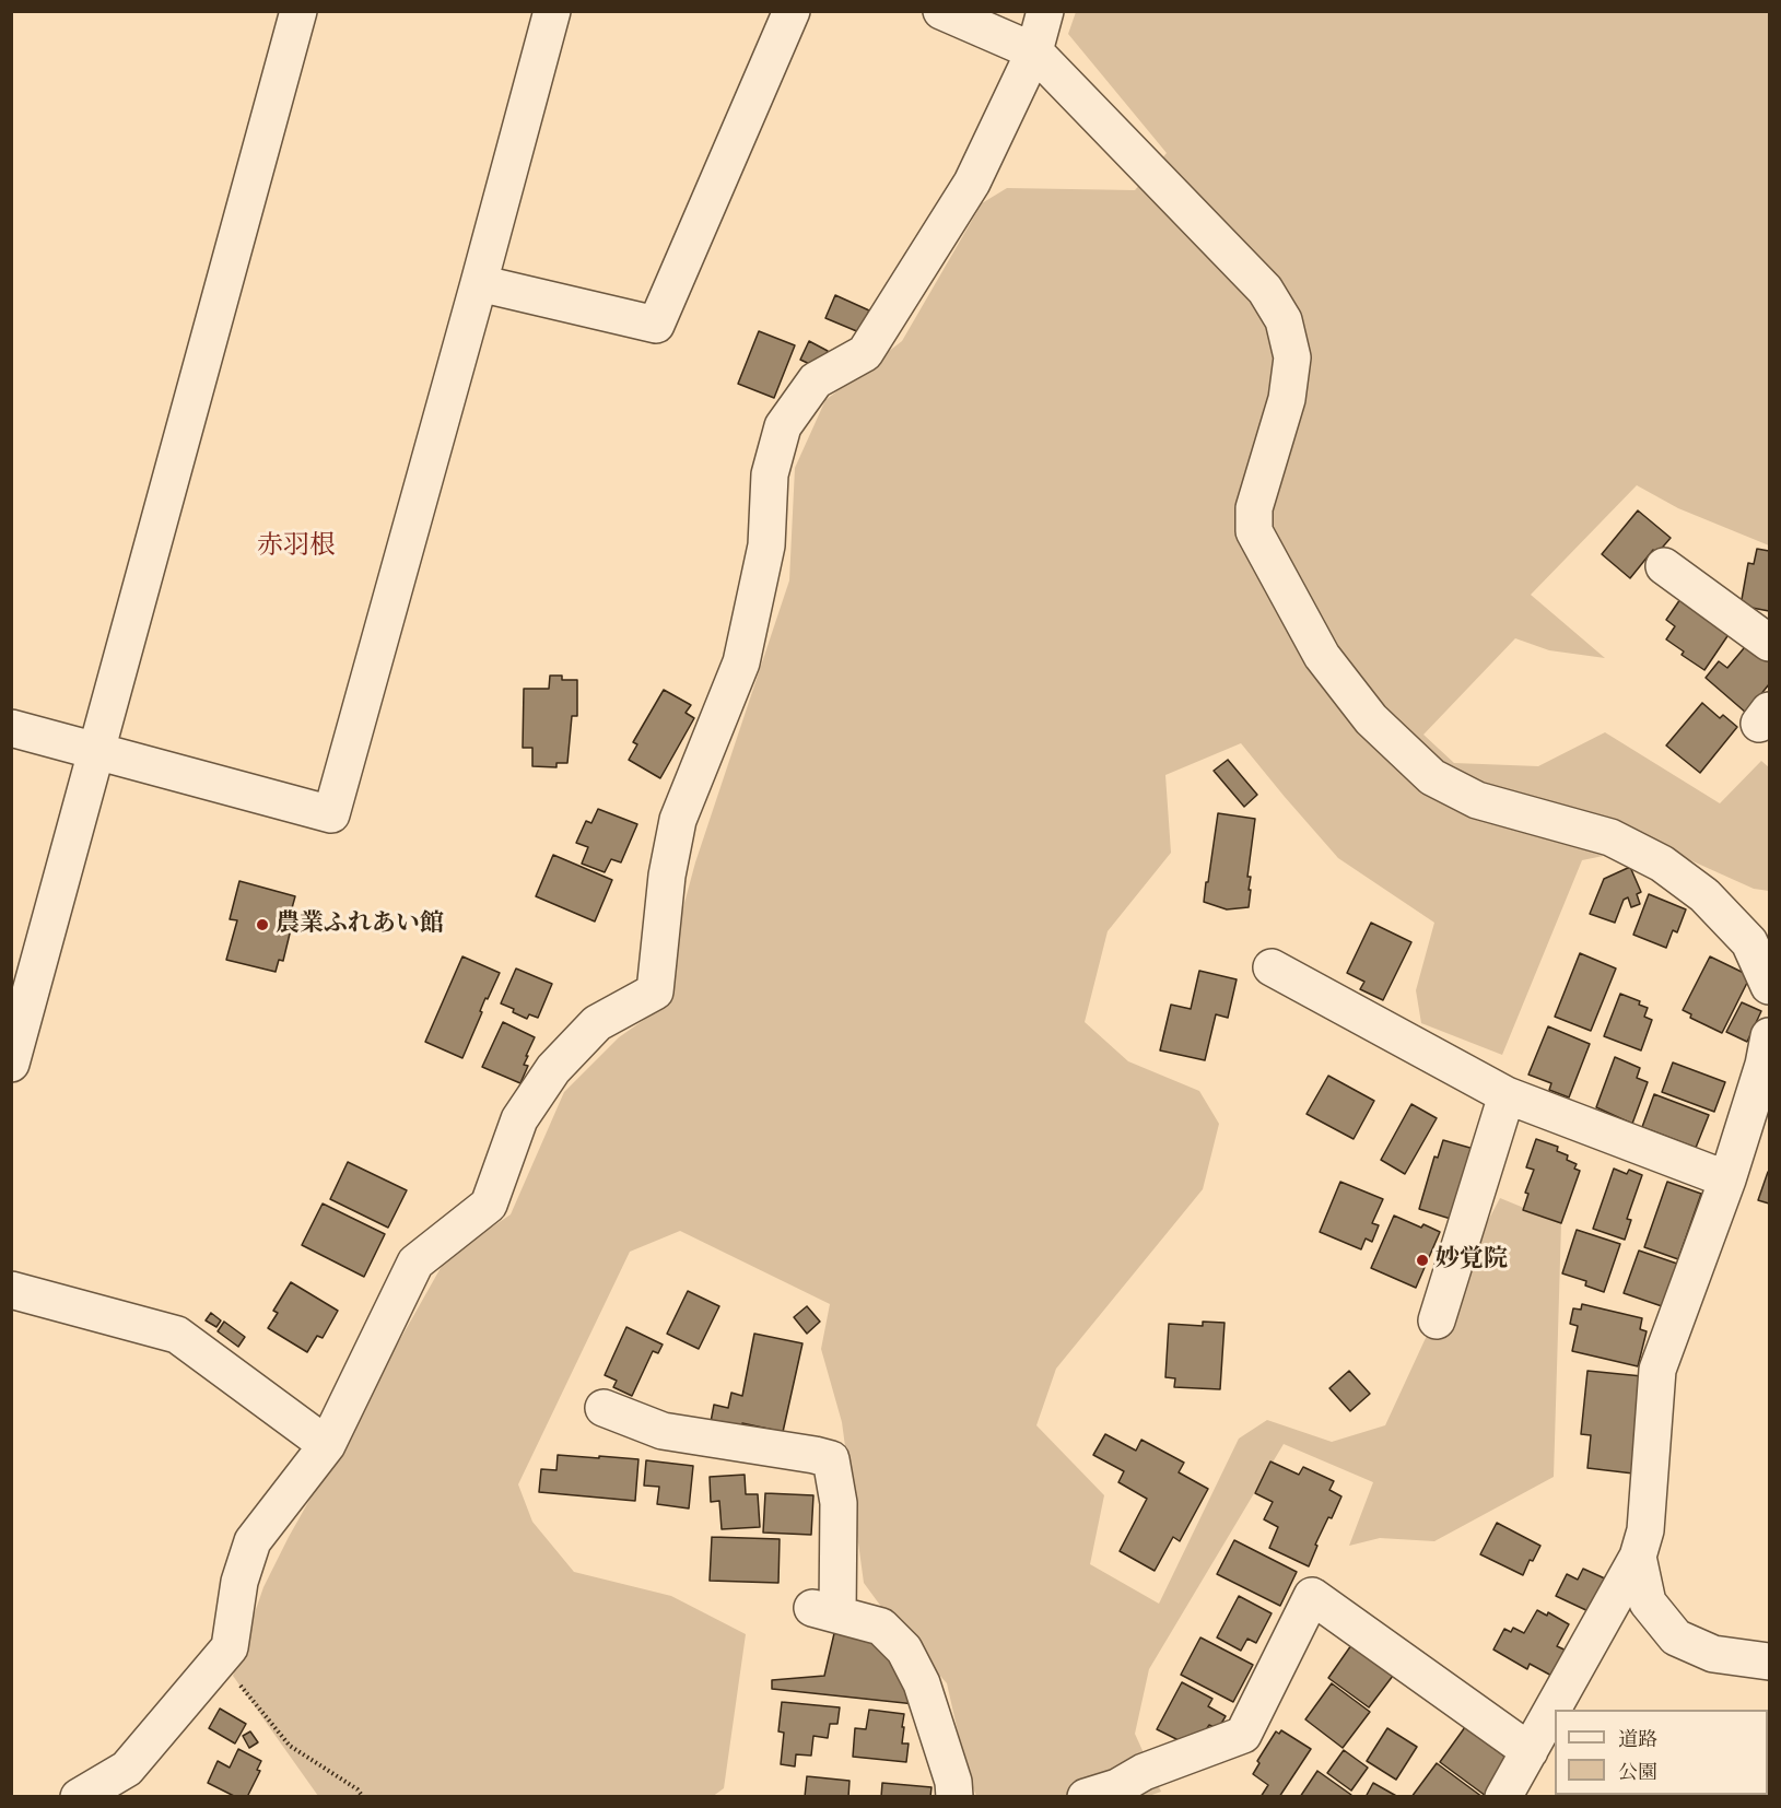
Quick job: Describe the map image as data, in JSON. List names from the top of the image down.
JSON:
{
  "districts": ["赤羽根"],
  "places": ["農業ふれあい館", "妙覚院"],
  "legend": ["道路", "公園"]
}
